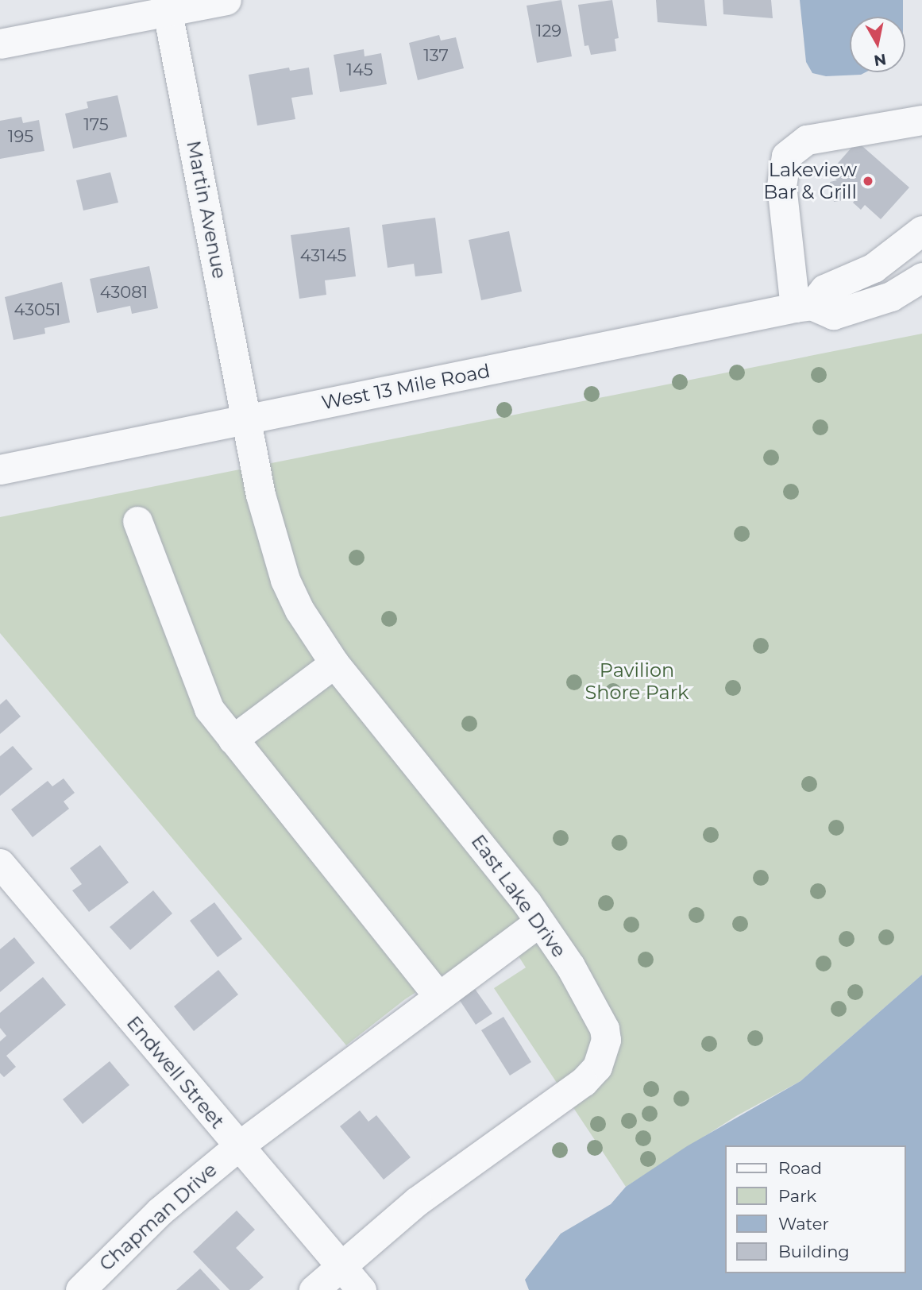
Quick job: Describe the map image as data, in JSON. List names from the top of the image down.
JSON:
{
  "streets": {
    "street": [
      "Martin Avenue",
      "West 13 Mile Road",
      "East Lake Drive",
      "Endwell Street",
      "Chapman Drive"
    ]
  },
  "crossings": [
    ["Martin Avenue", "West 13 Mile Road"],
    ["Martin Avenue", "East Lake Drive"],
    ["West 13 Mile Road", "East Lake Drive"],
    ["East Lake Drive", "Endwell Street"],
    ["East Lake Drive", "Chapman Drive"],
    ["Endwell Street", "Chapman Drive"]
  ],
  "parks": ["Pavilion Shore Park"],
  "places": ["Lakeview Bar & Grill"],
  "house_numbers": [
    "129",
    "137",
    "145",
    "175",
    "195",
    "43145",
    "43081",
    "43051"
  ],
  "legend": [
    "Road",
    "Park",
    "Water",
    "Building"
  ],
  "north": "bottom"
}
